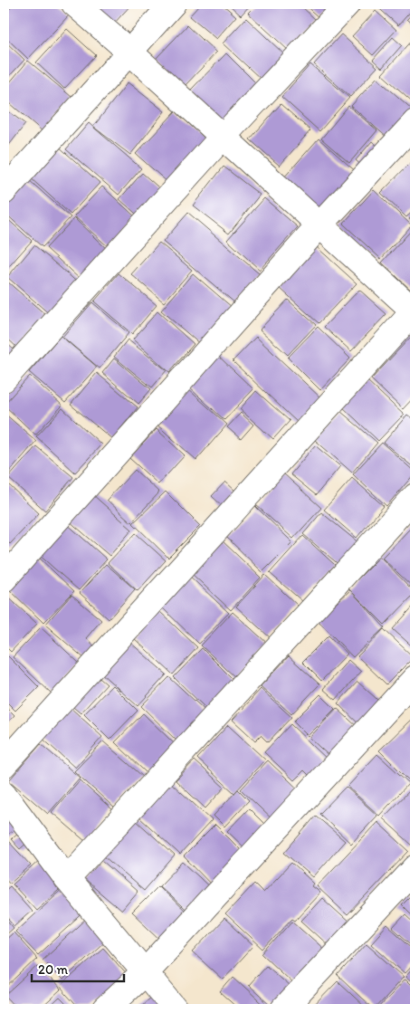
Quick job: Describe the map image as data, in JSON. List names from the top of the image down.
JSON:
{
  "scale_bar": "20 m"
}
